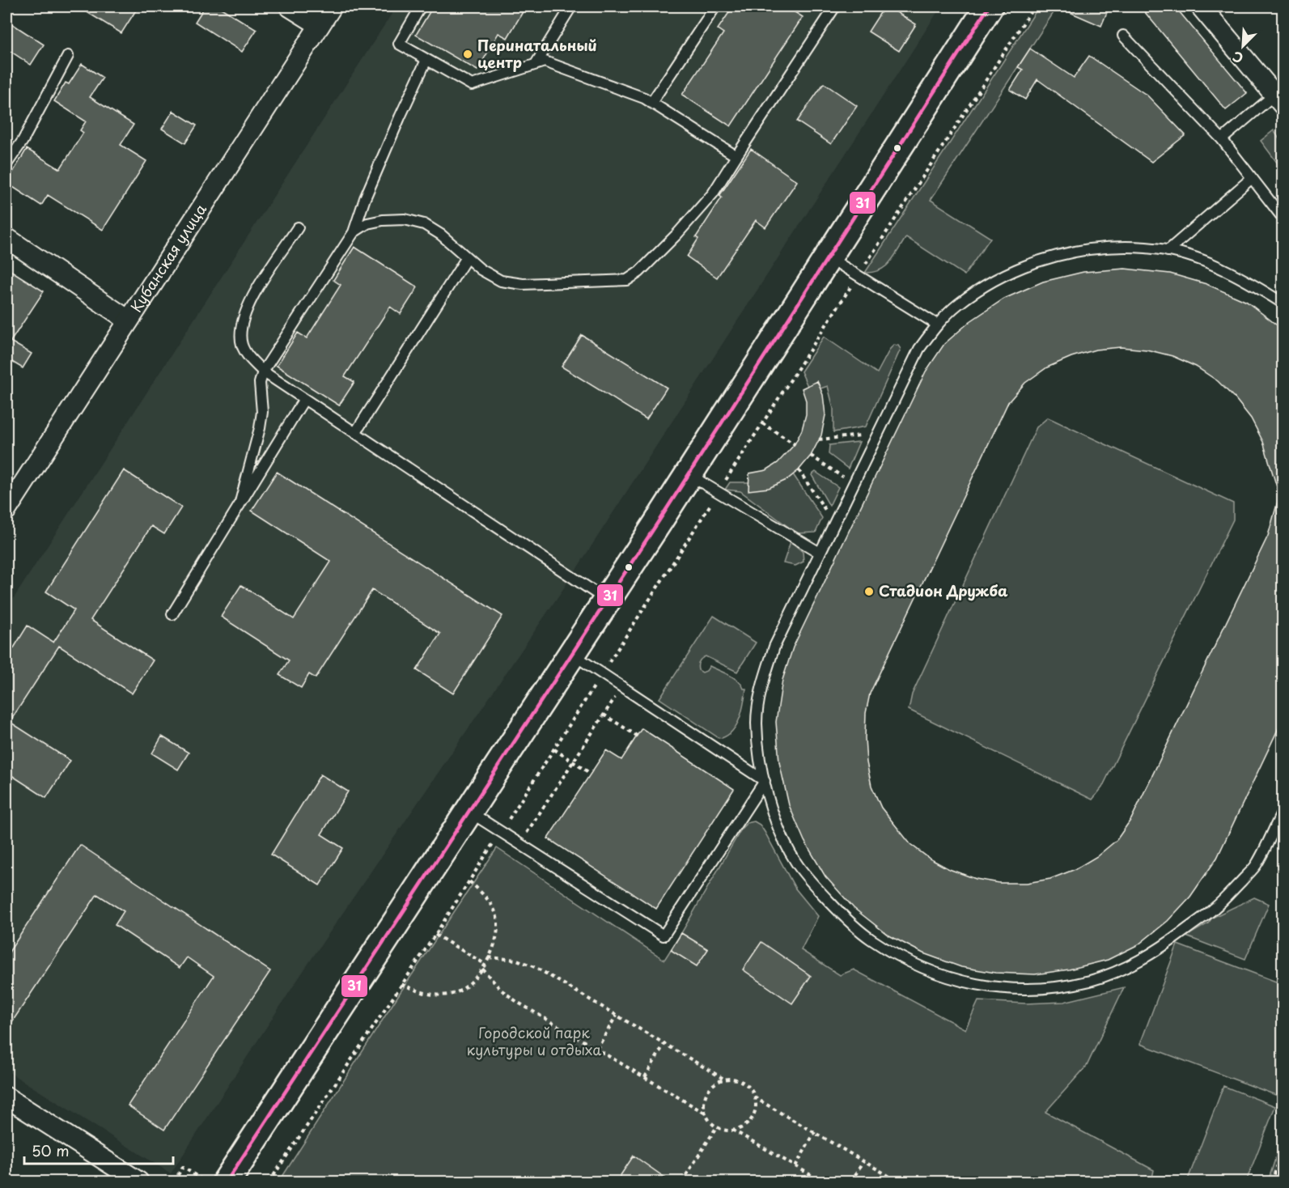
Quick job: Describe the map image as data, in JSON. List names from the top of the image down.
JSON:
{
  "streets": {
    "street": ["Кубанская улица"]
  },
  "parks": ["Городской парк культуры и отдыха"],
  "places": ["Перинатальный центр", "Стадион Дружба"],
  "lines": ["transit line 31"],
  "scale_bar": "50 m",
  "north": "bottom left"
}
